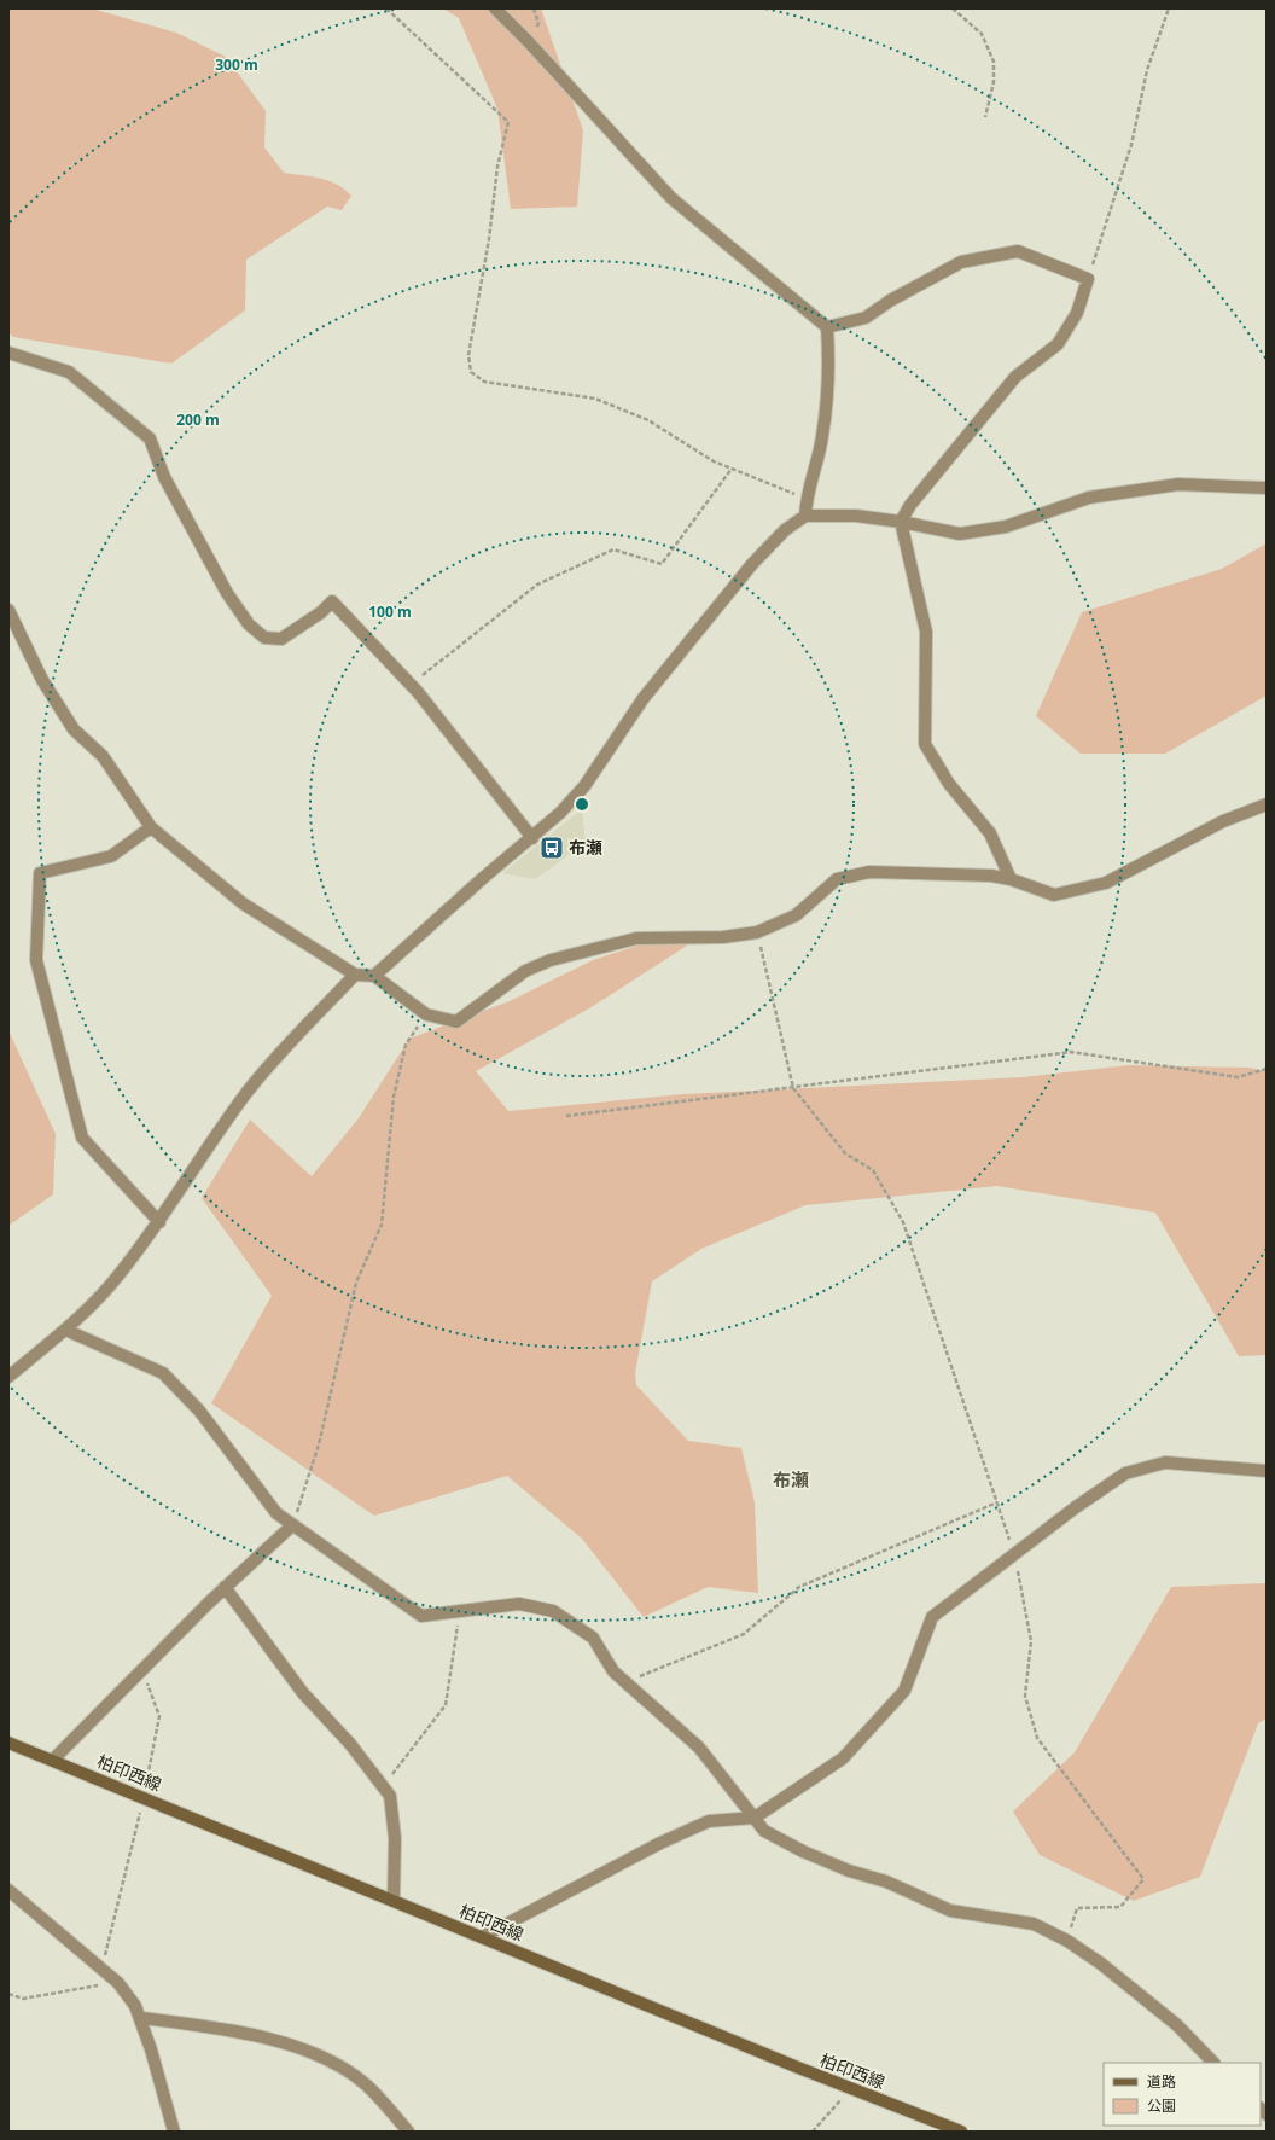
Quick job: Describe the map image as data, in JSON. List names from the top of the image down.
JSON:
{
  "streets": {
    "main road": ["柏印西線"]
  },
  "districts": ["布瀬"],
  "places": {
    "bus stop": ["布瀬"]
  },
  "legend": ["道路", "公園"],
  "rings": ["300 m", "200 m", "100 m"]
}
